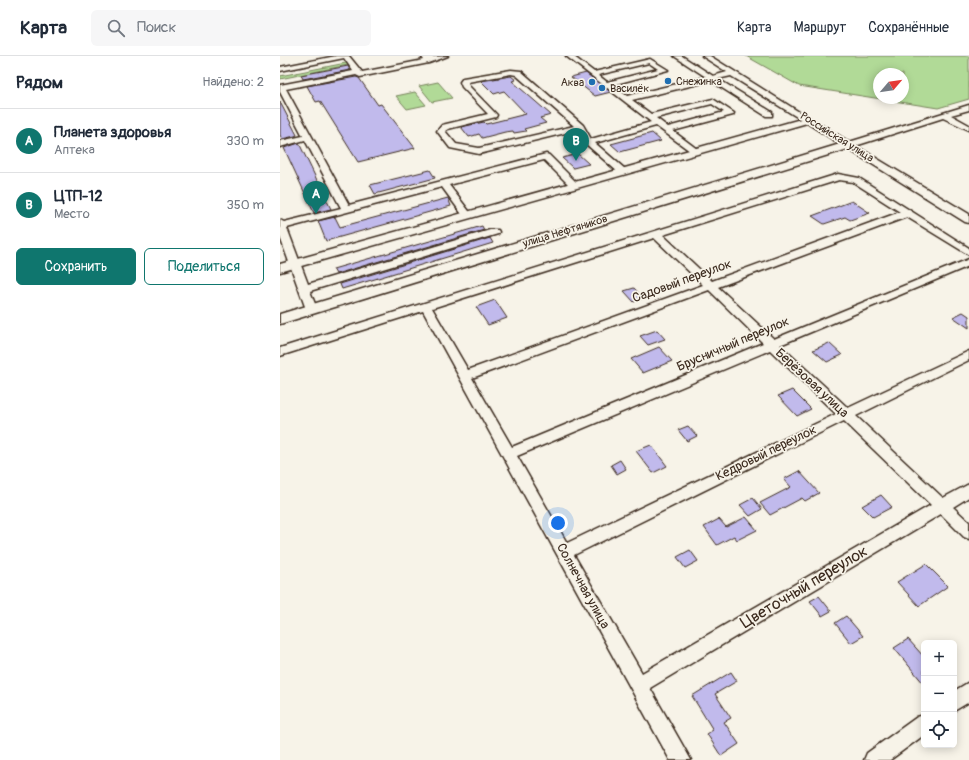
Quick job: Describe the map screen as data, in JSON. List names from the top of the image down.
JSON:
{
  "streets": {
    "main road": ["Российская улица", "улица Нефтяников"],
    "street": [
      "Садовый переулок",
      "Брусничный переулок",
      "Берёзовая улица",
      "Кедровый переулок",
      "Солнечная улица",
      "Цветочный переулок"
    ]
  },
  "crossings": [
    ["Российская улица", "улица Нефтяников"],
    ["Садовый переулок", "Берёзовая улица"],
    ["Садовый переулок", "Солнечная улица"],
    ["Брусничный переулок", "Берёзовая улица"],
    ["Брусничный переулок", "Солнечная улица"],
    ["Берёзовая улица", "Кедровый переулок"],
    ["Берёзовая улица", "Цветочный переулок"],
    ["Кедровый переулок", "Солнечная улица"],
    ["Солнечная улица", "Цветочный переулок"]
  ],
  "places": ["Снежинка", "Аква", "Василёк"],
  "north": "top right",
  "page": {
    "header": "Карта",
    "search": "Поиск",
    "nav": ["Карта", "Маршрут", "Сохранённые"],
    "heading": ["Рядом", "Найдено: 2"],
    "list": [
      {
        "mark": "A",
        "name": "Планета здоровья",
        "note": "Аптека",
        "value": "330 m"
      },
      {
        "mark": "B",
        "name": "ЦТП-12",
        "note": "Место",
        "value": "350 m"
      }
    ],
    "pins": ["B", "A"],
    "buttons": ["Сохранить", "Поделиться"],
    "map_buttons": ["+", "−"]
  }
}
